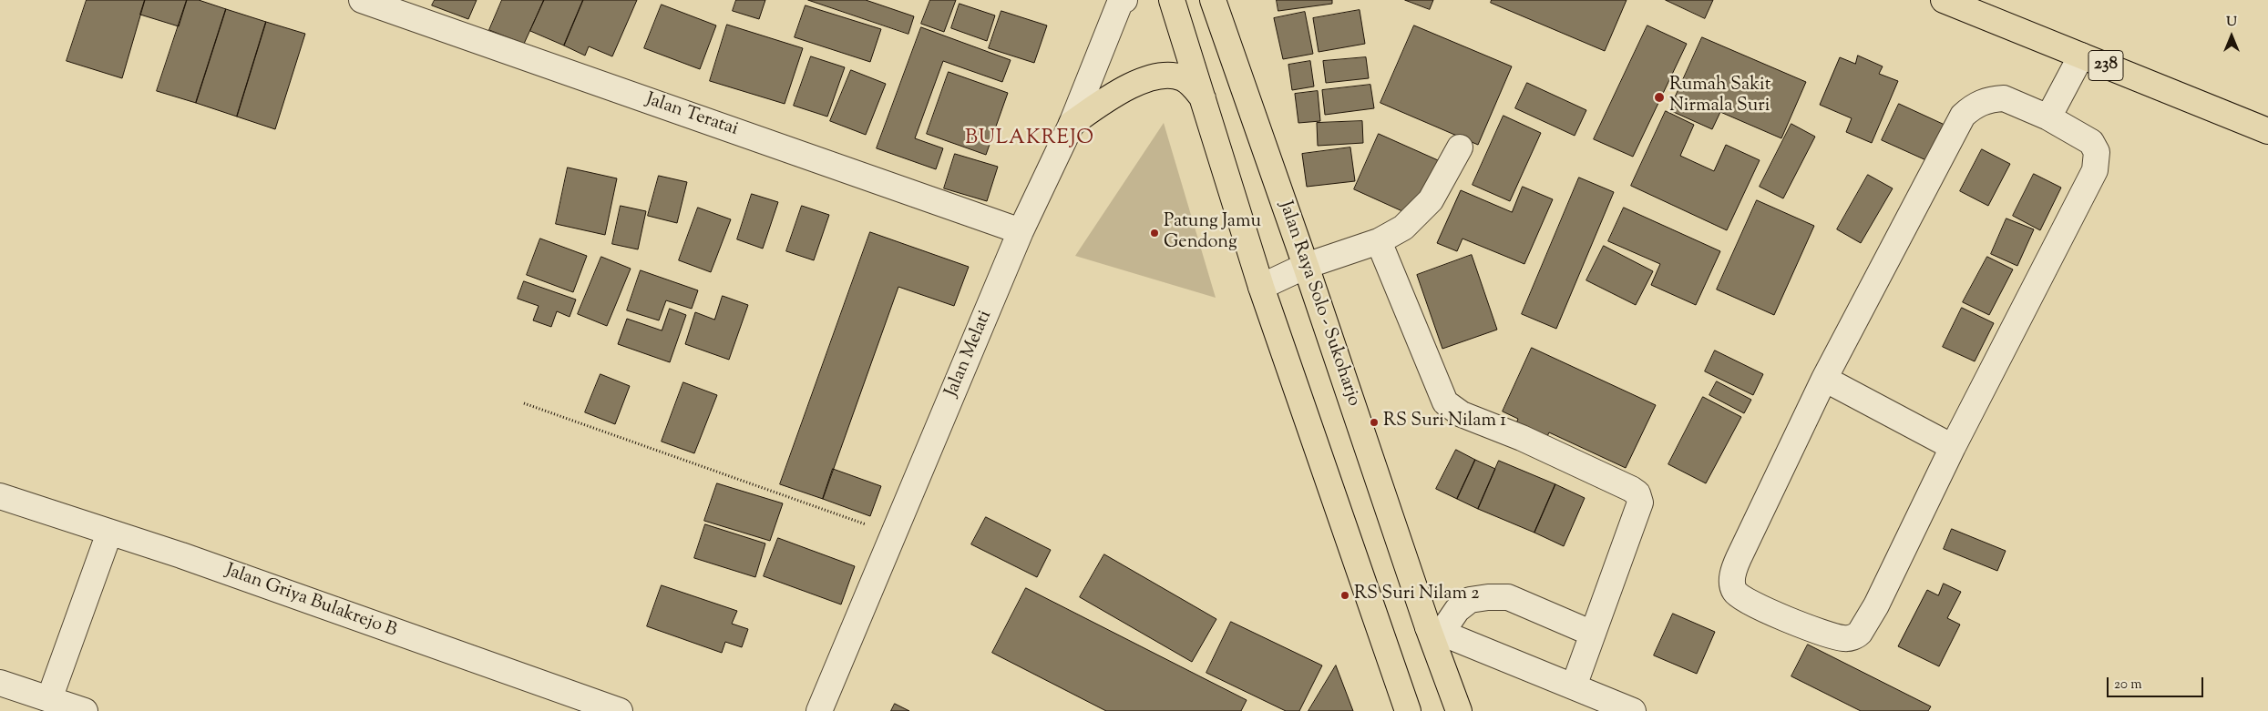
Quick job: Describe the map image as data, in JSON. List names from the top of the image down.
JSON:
{
  "streets": {
    "main road": ["238", "Jalan Raya Solo - Sukoharjo"],
    "street": ["Jalan Teratai", "Jalan Melati", "Jalan Griya Bulakrejo B"]
  },
  "crossings": [
    ["Jalan Teratai", "Jalan Melati"]
  ],
  "districts": ["BULAKREJO"],
  "places": [
    "Rumah Sakit Nirmala Suri",
    "Patung Jamu Gendong",
    "RS Suri Nilam 1",
    "RS Suri Nilam 2"
  ],
  "scale_bar": "20 m",
  "north": "top"
}
